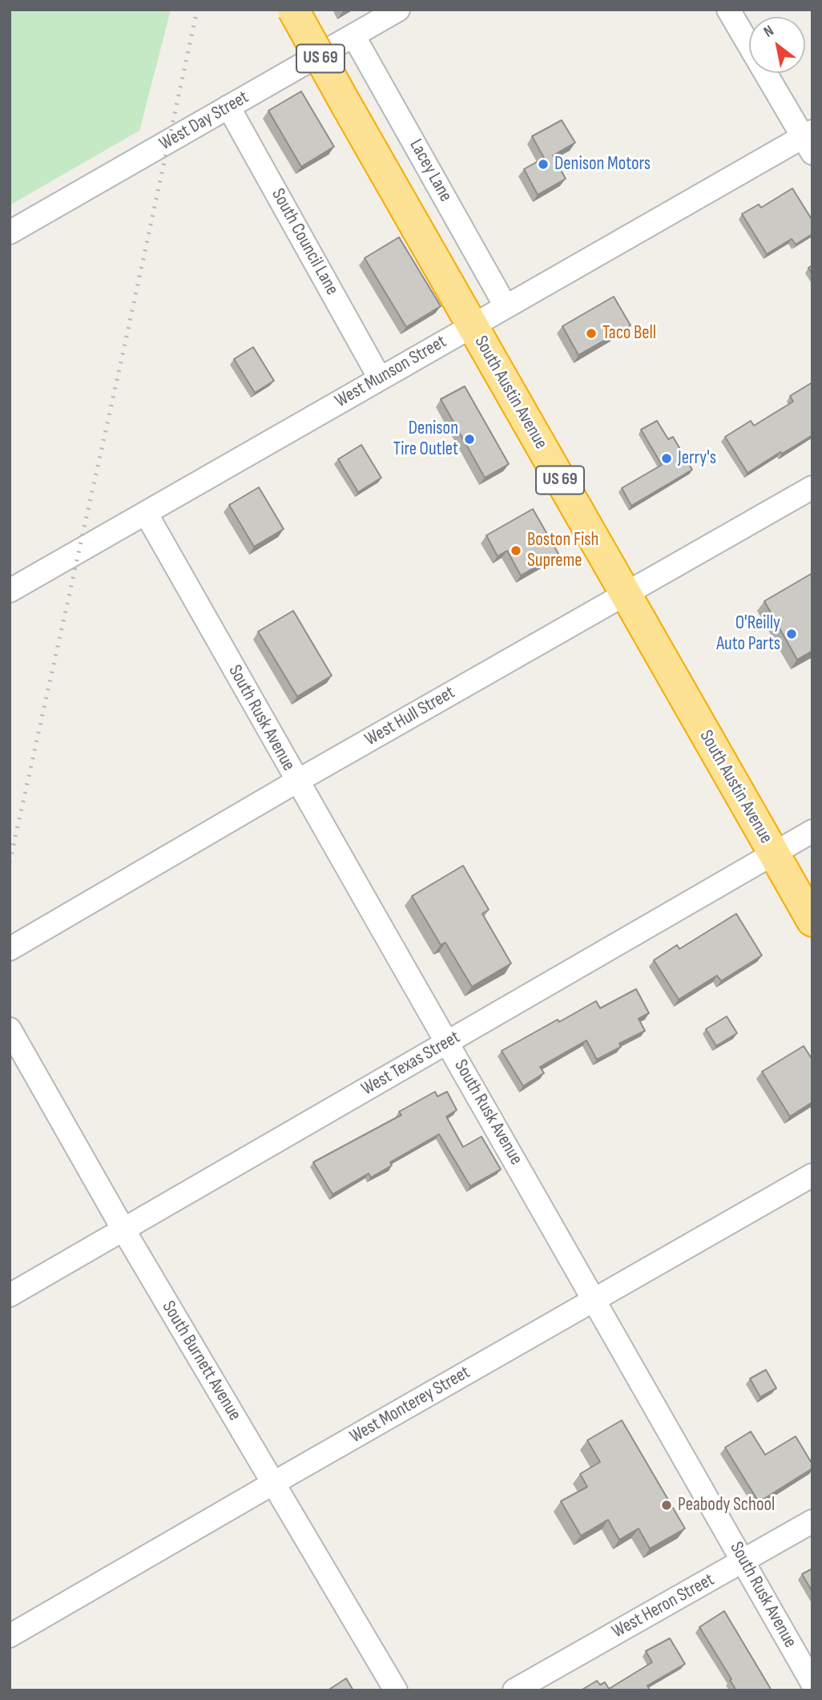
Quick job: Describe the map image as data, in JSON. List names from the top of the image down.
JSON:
{
  "streets": {
    "highway": ["US 69", "South Austin Avenue"],
    "street": [
      "West Day Street",
      "Lacey Lane",
      "South Council Lane",
      "West Munson Street",
      "West Hull Street",
      "South Rusk Avenue",
      "West Texas Street",
      "South Burnett Avenue",
      "West Monterey Street",
      "West Heron Street"
    ]
  },
  "crossings": [
    ["West Day Street", "Lacey Lane"],
    ["West Day Street", "South Council Lane"],
    ["Lacey Lane", "West Munson Street"],
    ["South Council Lane", "West Munson Street"],
    ["West Munson Street", "South Austin Avenue"],
    ["West Munson Street", "South Rusk Avenue"],
    ["South Austin Avenue", "West Hull Street"],
    ["South Austin Avenue", "West Texas Street"],
    ["West Hull Street", "South Rusk Avenue"],
    ["South Rusk Avenue", "West Texas Street"],
    ["South Rusk Avenue", "West Monterey Street"],
    ["South Rusk Avenue", "West Heron Street"],
    ["West Texas Street", "South Burnett Avenue"],
    ["South Burnett Avenue", "West Monterey Street"]
  ],
  "places": [
    "Denison Motors",
    "Taco Bell",
    "Denison Tire Outlet",
    "Jerry's",
    "Boston Fish Supreme",
    "O'Reilly Auto Parts",
    "Peabody School"
  ],
  "north": "top left"
}
